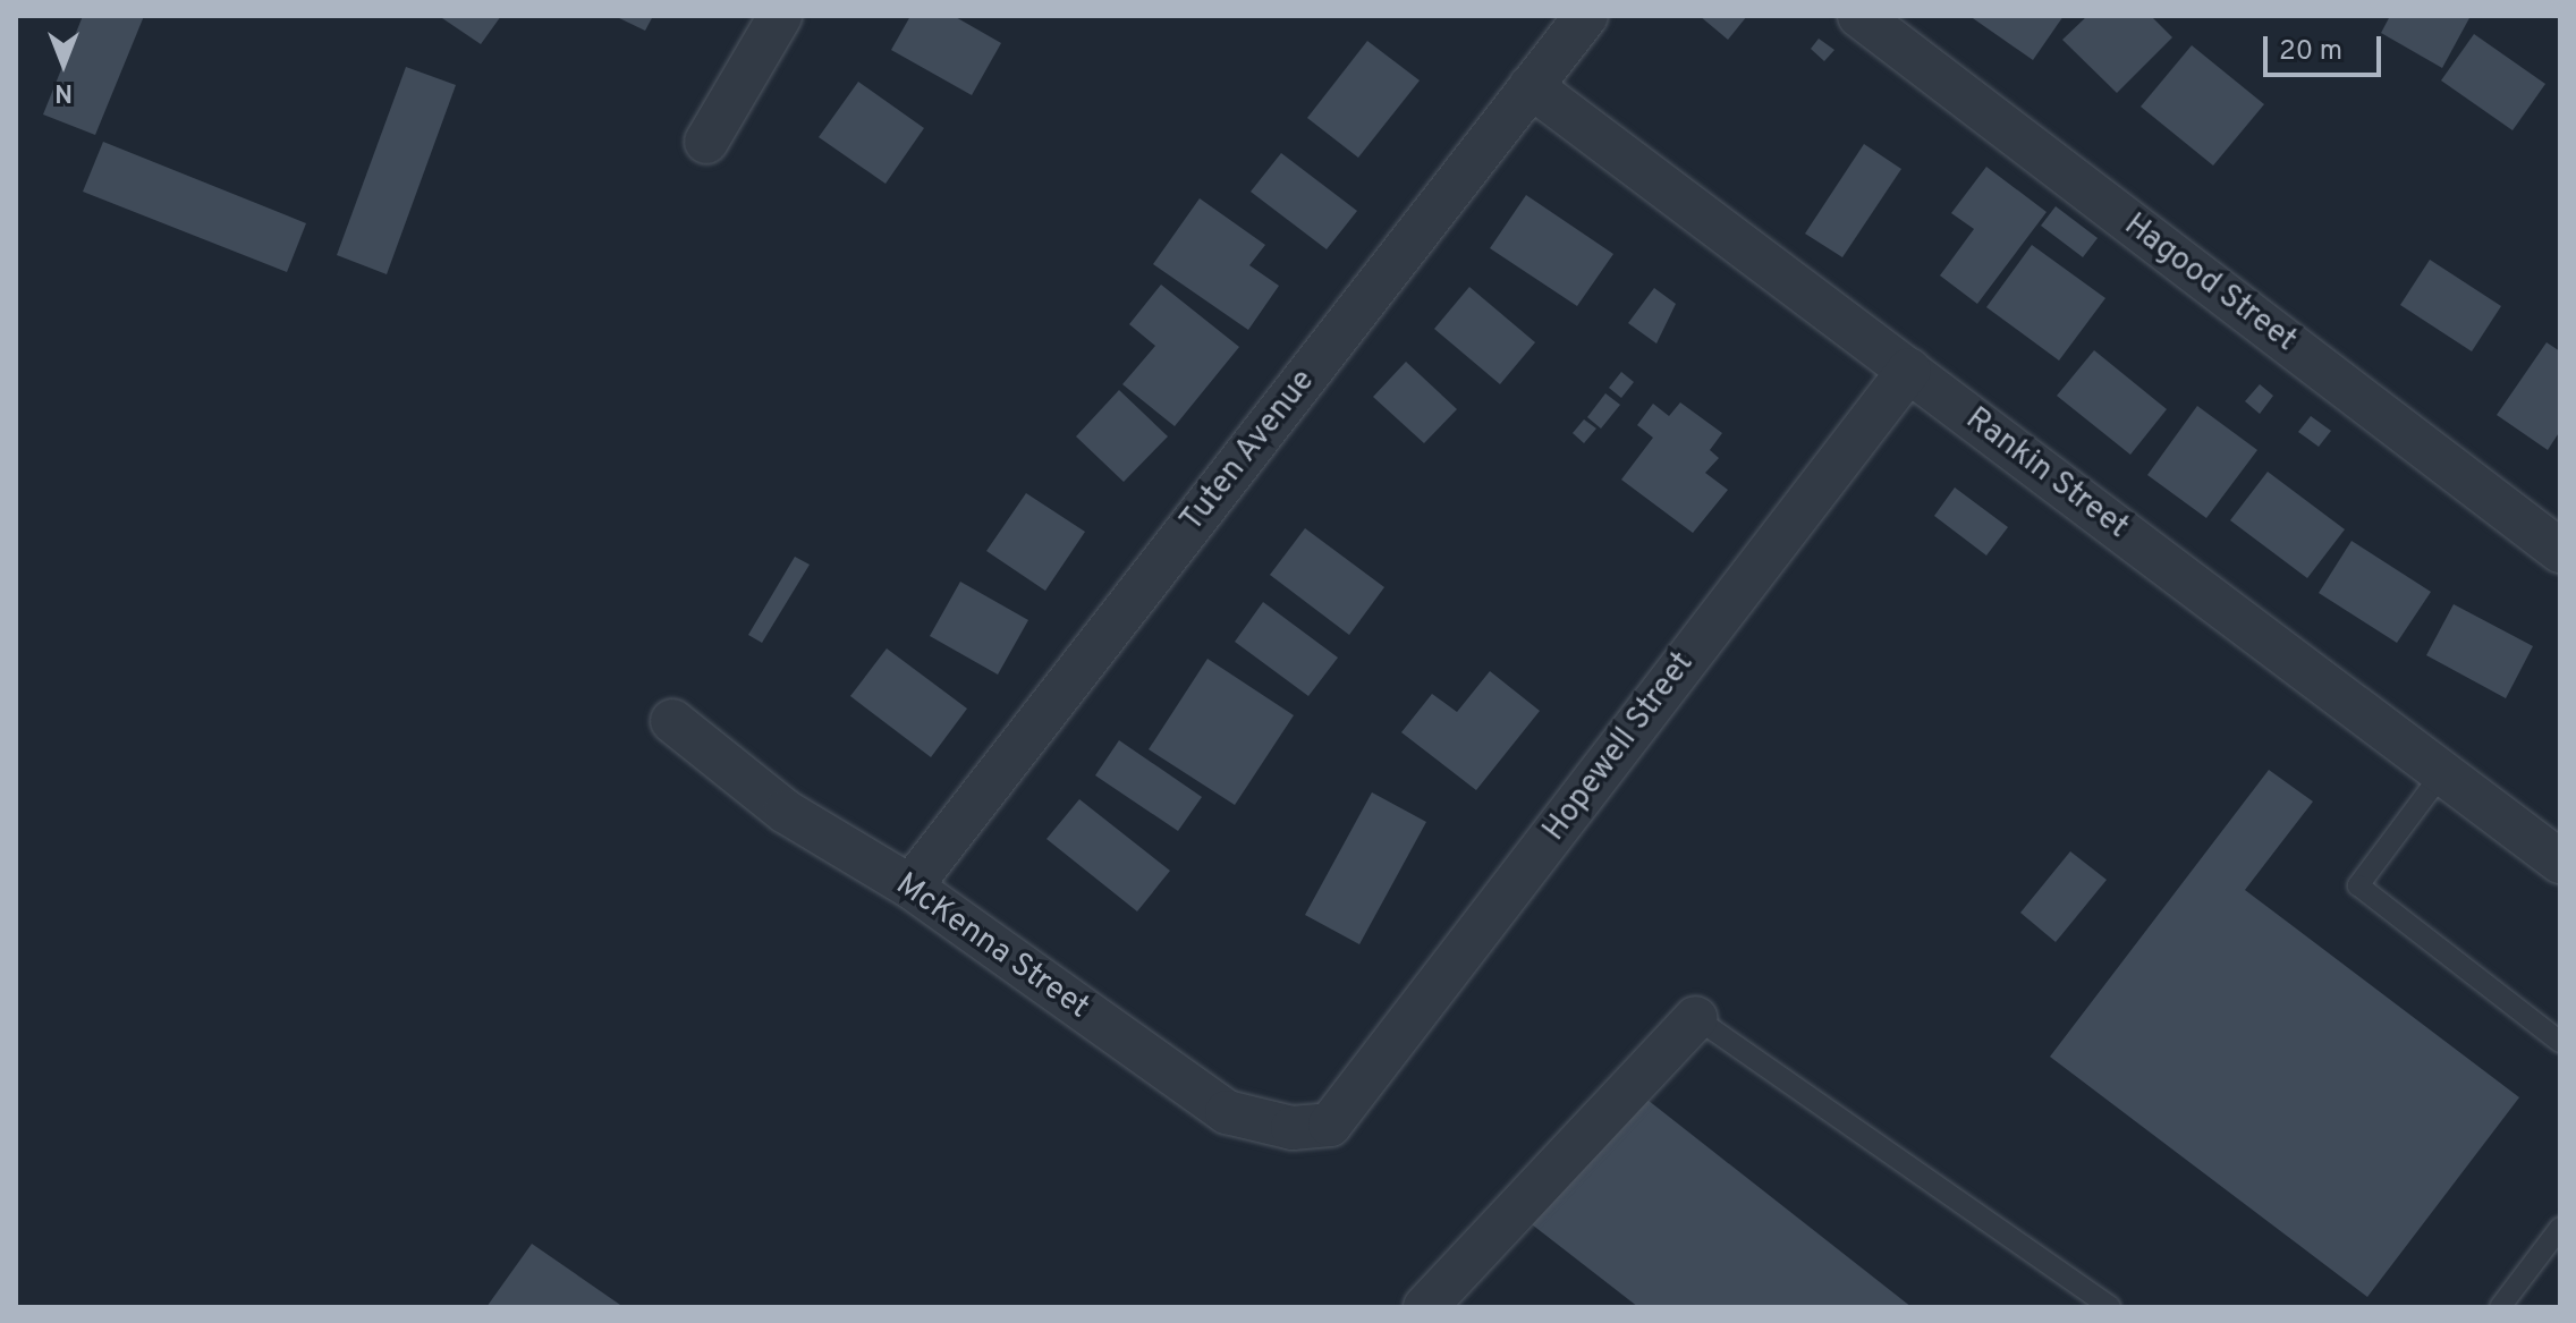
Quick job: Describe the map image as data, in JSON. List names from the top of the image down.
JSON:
{
  "streets": {
    "street": [
      "Hagood Street",
      "Tuten Avenue",
      "Rankin Street",
      "Hopewell Street",
      "McKenna Street"
    ]
  },
  "crossings": [
    ["Tuten Avenue", "Rankin Street"],
    ["Tuten Avenue", "McKenna Street"],
    ["Rankin Street", "Hopewell Street"],
    ["Hopewell Street", "McKenna Street"]
  ],
  "scale_bar": "20 m",
  "north": "bottom"
}
